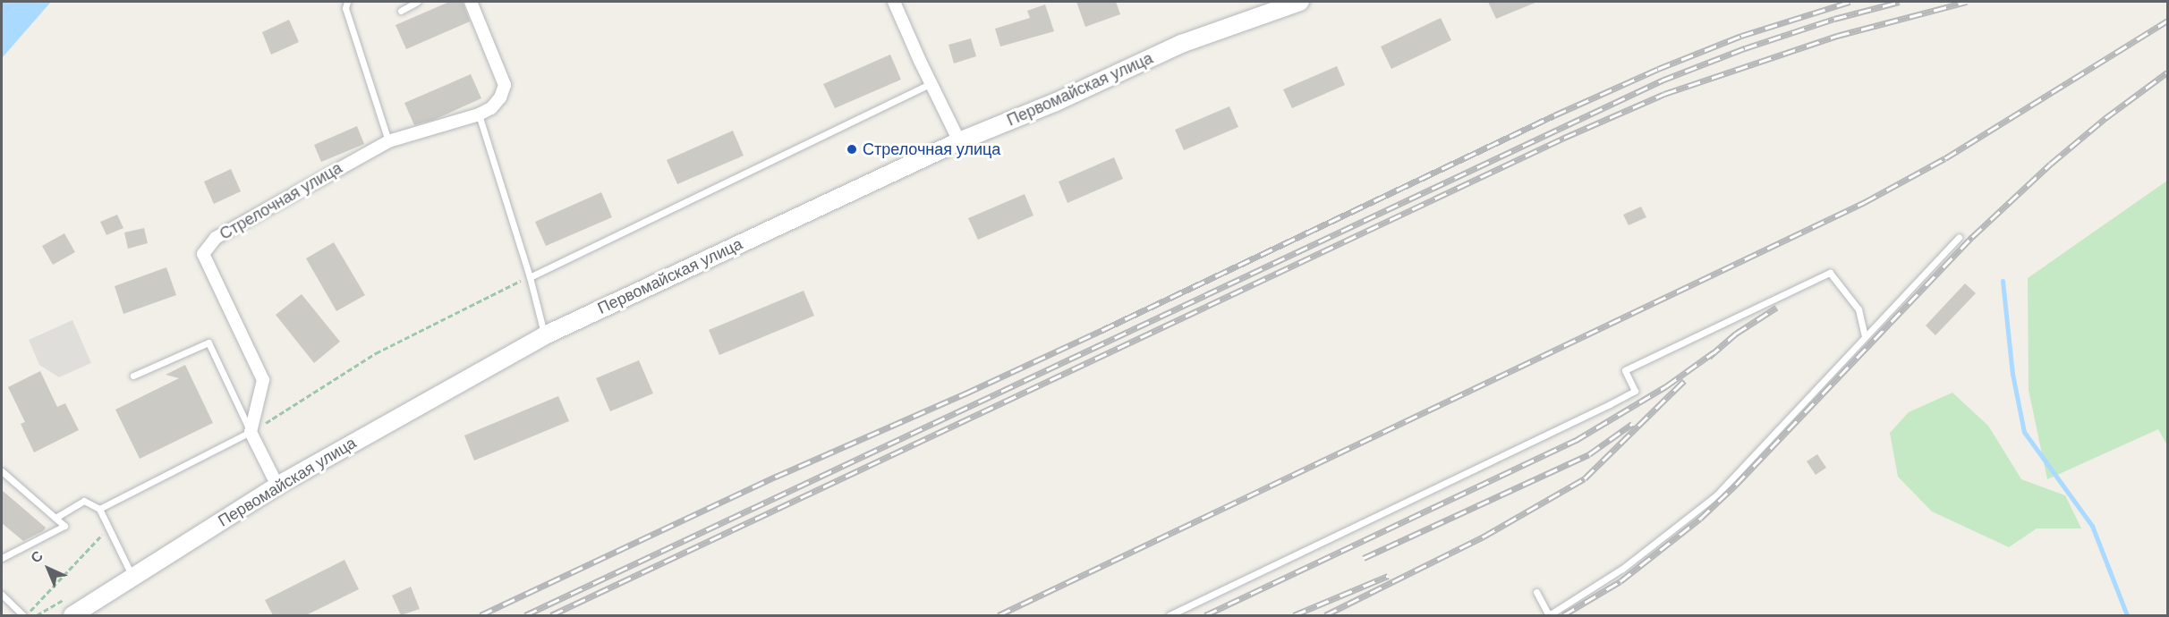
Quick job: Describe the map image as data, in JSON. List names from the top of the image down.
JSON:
{
  "streets": {
    "main road": ["Первомайская улица"],
    "street": ["Стрелочная улица"]
  },
  "places": ["Стрелочная улица"],
  "north": "top left"
}
